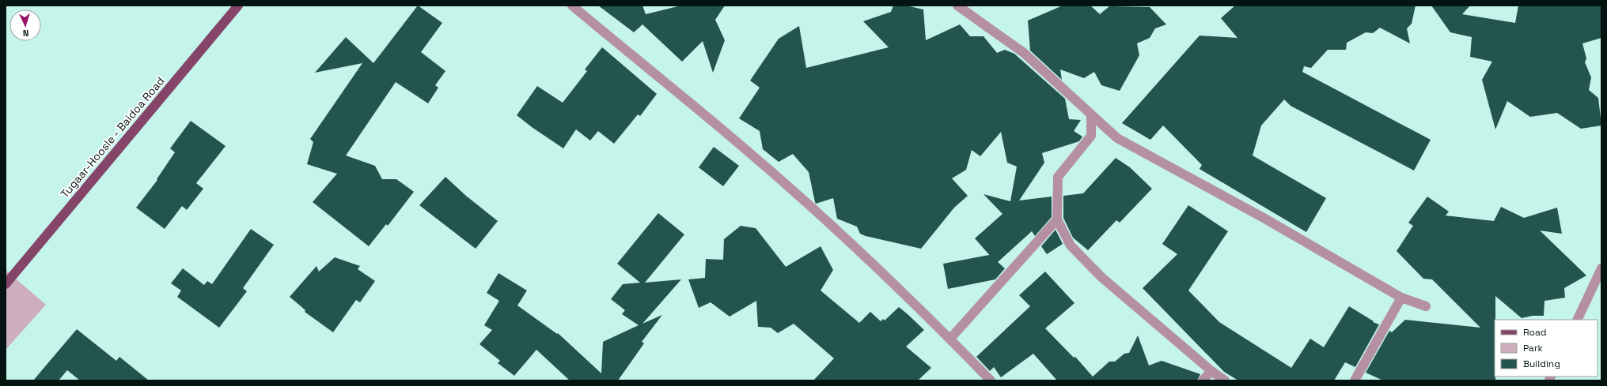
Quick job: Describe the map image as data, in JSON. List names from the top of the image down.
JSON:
{
  "streets": {
    "main road": ["Tugaar-Hoosle - Baidoa Road"]
  },
  "legend": ["Road", "Park", "Building"],
  "north": "bottom"
}
